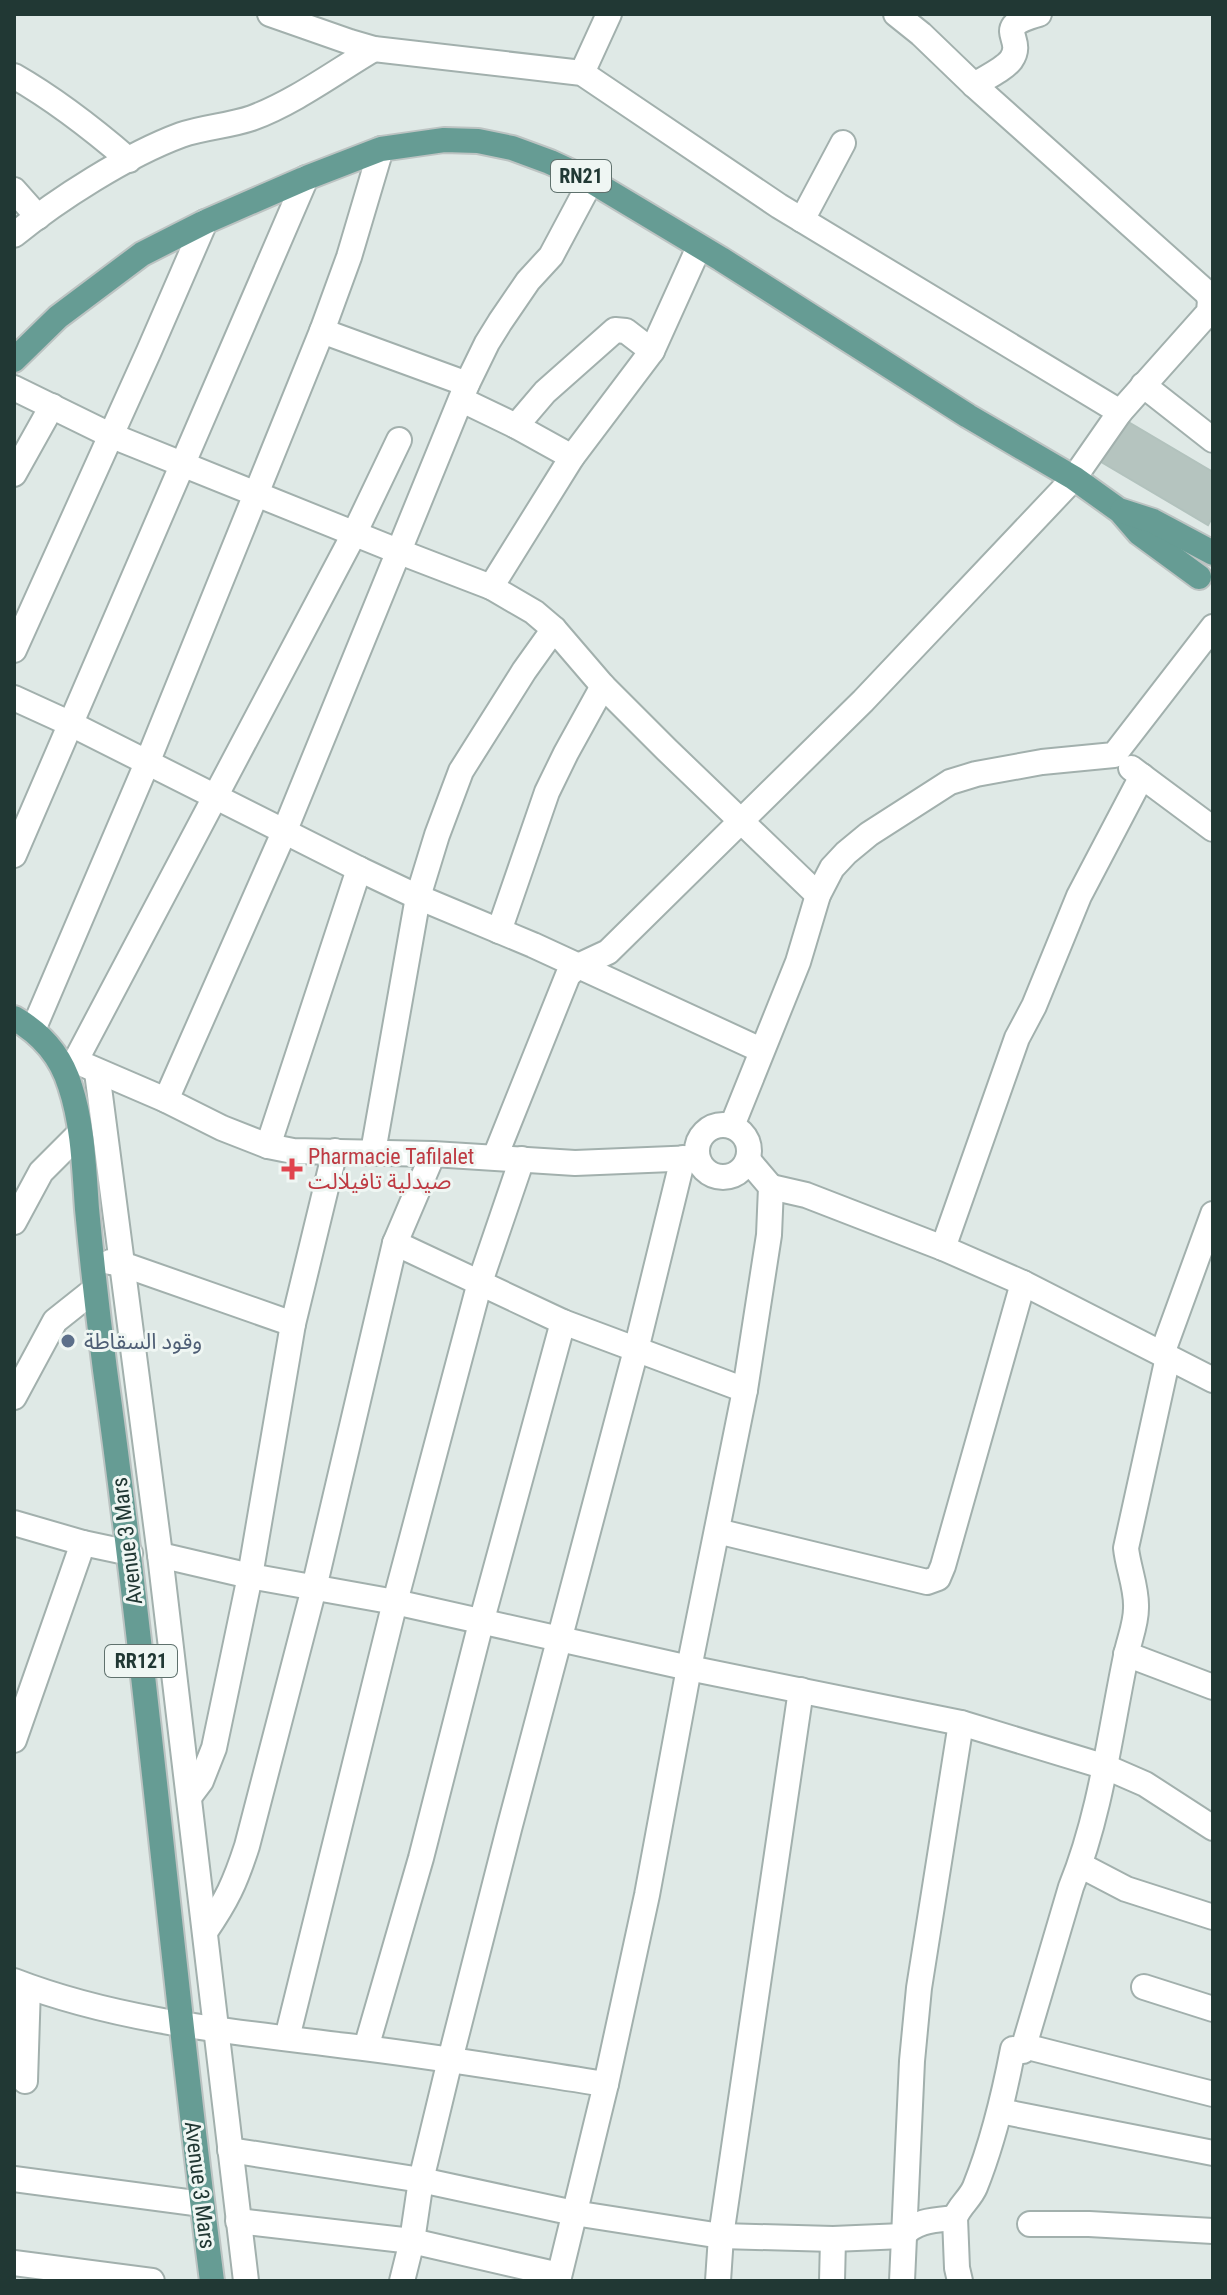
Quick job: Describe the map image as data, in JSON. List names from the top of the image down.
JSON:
{
  "streets": {
    "main road": ["RN21", "Avenue 3 Mars", "RR121"]
  },
  "places": {
    "health": ["Pharmacie Tafilalet صيدلية تافيلالت"],
    "other": ["وقود السقاطة"]
  }
}
